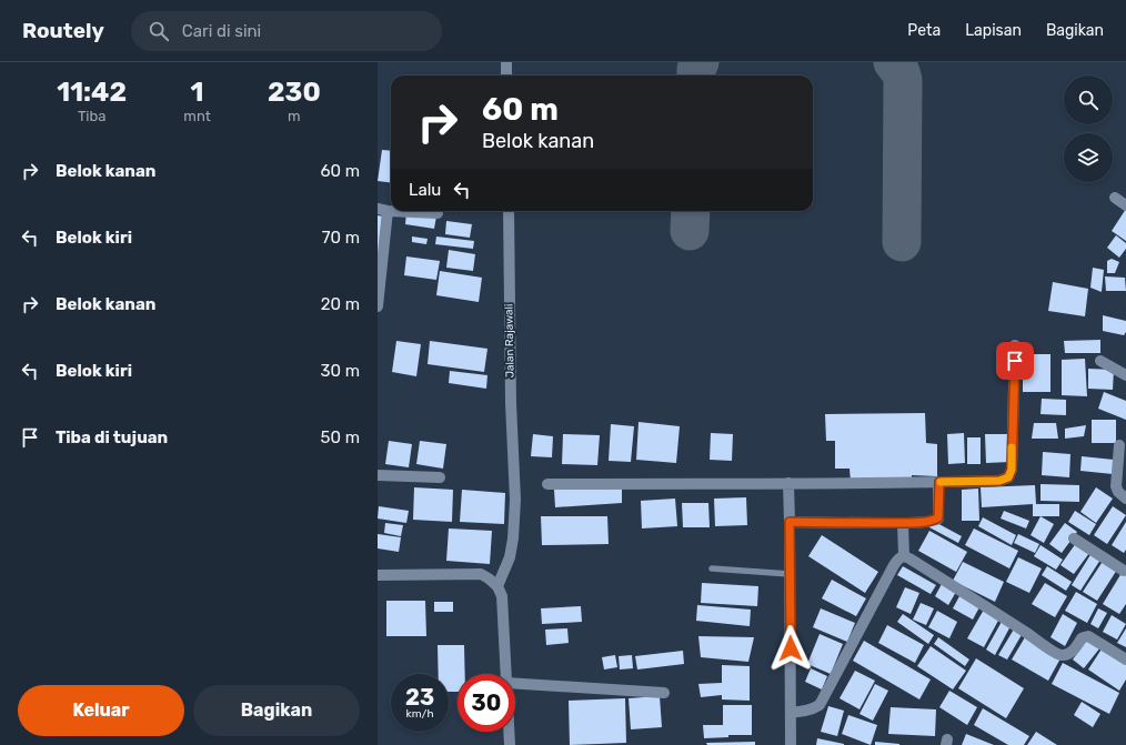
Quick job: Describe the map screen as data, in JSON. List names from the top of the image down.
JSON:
{
  "streets": {
    "street": ["Jalan Rajawali"]
  },
  "page": {
    "header": "Routely",
    "search": "Cari di sini",
    "nav": ["Peta", "Lapisan", "Bagikan"],
    "eta": [
      "11:42",
      "Tiba",
      "1",
      "mnt",
      "230",
      "m"
    ],
    "turn": ["60 m", "Belok kanan"],
    "list": [
      {
        "name": "Belok kanan",
        "value": "60 m"
      },
      {
        "name": "Belok kiri",
        "value": "70 m"
      },
      {
        "name": "Belok kanan",
        "value": "20 m"
      },
      {
        "name": "Belok kiri",
        "value": "30 m"
      },
      {
        "name": "Tiba di tujuan",
        "value": "50 m"
      }
    ],
    "then": "Lalu",
    "speed": "23 km/h",
    "limit": "30",
    "buttons": ["Keluar", "Bagikan"]
  }
}
